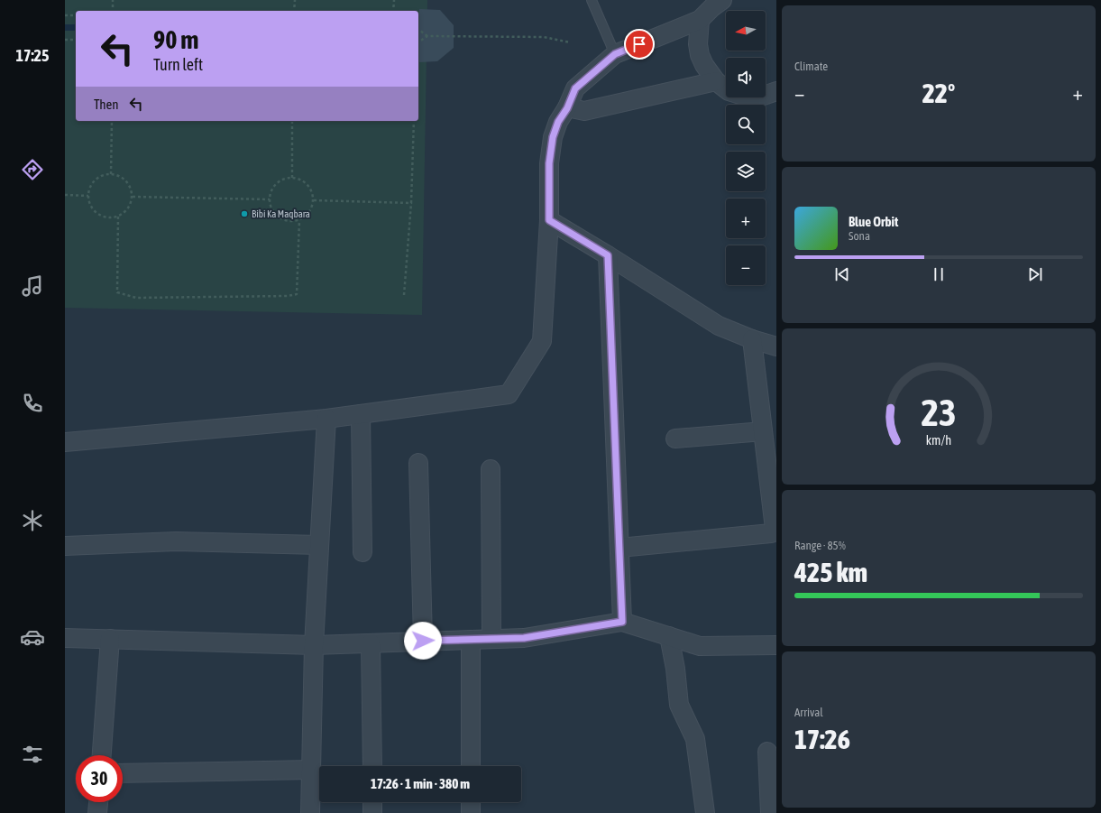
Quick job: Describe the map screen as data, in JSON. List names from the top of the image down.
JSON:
{
  "places": ["Bibi Ka Maqbara"],
  "north": "left",
  "page": {
    "tabs": "17:25",
    "tile": [
      "Climate",
      ["Range · 85%", "425 km"],
      ["Arrival", "17:26"]
    ],
    "map_buttons": ["+", "−"],
    "turn": ["90 m", "Turn left"],
    "heat": ["−", "22°", "+"],
    "then": "Then",
    "song": ["Blue Orbit", "Sona"],
    "limit": "30",
    "trip": "17:26 · 1 min · 380 m",
    "gauge": ["23", "km/h"]
  }
}
